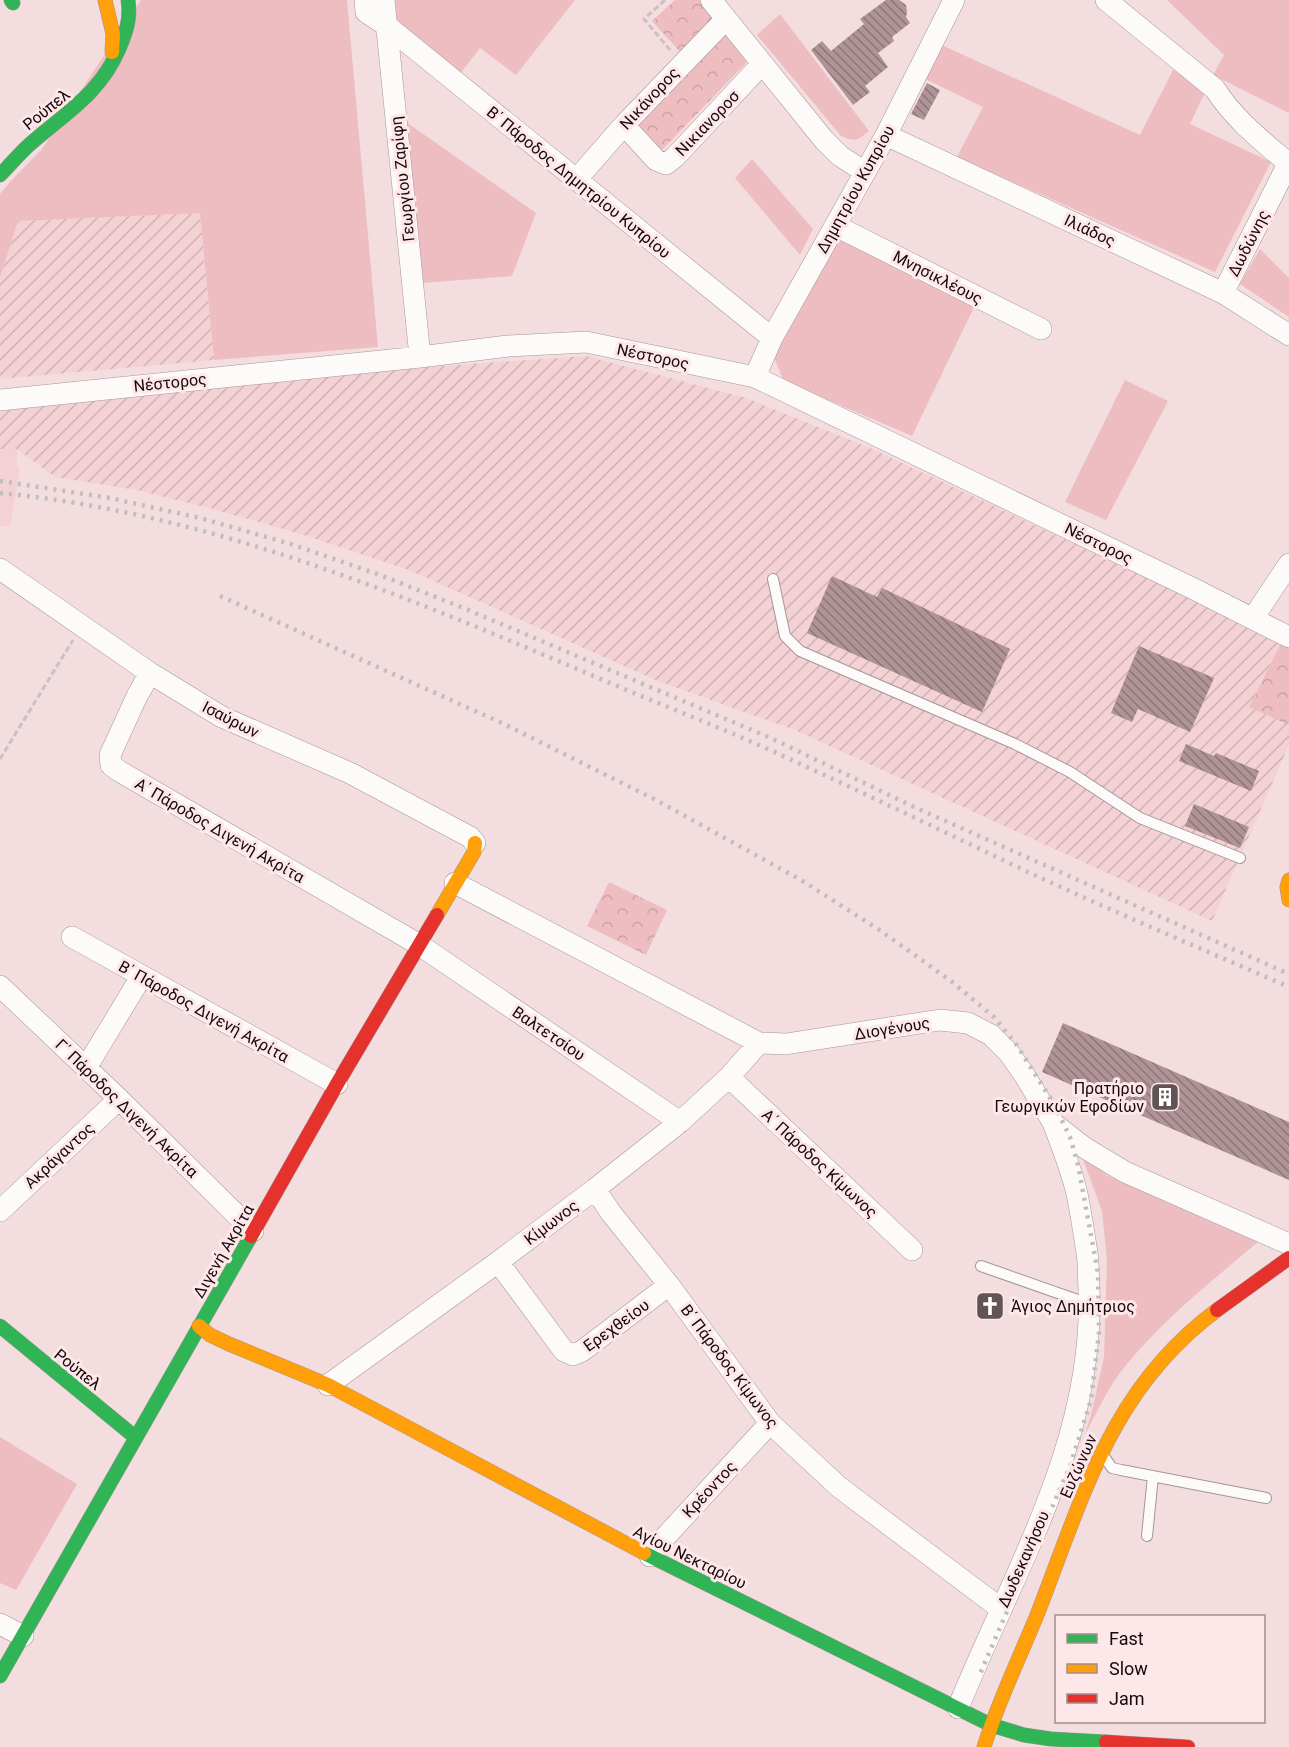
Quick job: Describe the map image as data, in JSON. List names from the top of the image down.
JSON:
{
  "streets": {
    "street": [
      "Νικάνορος",
      "Ρούπελ",
      "Νικιανοροσ",
      "Γεωργίου Ζαρίφη",
      "Β΄ Πάροδος Δημητρίου Κυπρίου",
      "Δημητρίου Κυπρίου",
      "Ιλιάδος",
      "Δωδώνης",
      "Μνησικλέους",
      "Νέστορος",
      "Ισαύρων",
      "Α΄ Πάροδος Διγενή Ακρίτα",
      "Β΄ Πάροδος Διγενή Ακρίτα",
      "Διογένους",
      "Βαλτετσίου",
      "Γ΄ Πάροδος Διγενή Ακρίτα",
      "Ακράγαντος",
      "Α΄ Πάροδος Κίμωνος",
      "Κίμωνος",
      "Διγενή Ακρίτα",
      "Ερεχθείου",
      "Β΄ Πάροδος Κίμωνος",
      "Ευζώνων",
      "Κρέοντος",
      "Αγίου Νεκταρίου",
      "Δωδεκανήσου"
    ]
  },
  "crossings": [
    ["Νικάνορος", "Νικιανοροσ"],
    ["Νικάνορος", "Β΄ Πάροδος Δημητρίου Κυπρίου"],
    ["Ρούπελ", "Διγενή Ακρίτα"],
    ["Γεωργίου Ζαρίφη", "Β΄ Πάροδος Δημητρίου Κυπρίου"],
    ["Γεωργίου Ζαρίφη", "Νέστορος"],
    ["Β΄ Πάροδος Δημητρίου Κυπρίου", "Δημητρίου Κυπρίου"],
    ["Δημητρίου Κυπρίου", "Ιλιάδος"],
    ["Δημητρίου Κυπρίου", "Μνησικλέους"],
    ["Δημητρίου Κυπρίου", "Νέστορος"],
    ["Ιλιάδος", "Δωδώνης"],
    ["Ισαύρων", "Α΄ Πάροδος Διγενή Ακρίτα"],
    ["Ισαύρων", "Διγενή Ακρίτα"],
    ["Α΄ Πάροδος Διγενή Ακρίτα", "Βαλτετσίου"],
    ["Α΄ Πάροδος Διγενή Ακρίτα", "Διγενή Ακρίτα"],
    ["Β΄ Πάροδος Διγενή Ακρίτα", "Διγενή Ακρίτα"],
    ["Διογένους", "Κίμωνος"],
    ["Διογένους", "Διγενή Ακρίτα"],
    ["Διογένους", "Δωδεκανήσου"],
    ["Βαλτετσίου", "Κίμωνος"],
    ["Βαλτετσίου", "Διγενή Ακρίτα"],
    ["Γ΄ Πάροδος Διγενή Ακρίτα", "Ακράγαντος"],
    ["Γ΄ Πάροδος Διγενή Ακρίτα", "Διγενή Ακρίτα"],
    ["Α΄ Πάροδος Κίμωνος", "Κίμωνος"],
    ["Κίμωνος", "Ερεχθείου"],
    ["Κίμωνος", "Β΄ Πάροδος Κίμωνος"],
    ["Κίμωνος", "Αγίου Νεκταρίου"],
    ["Διγενή Ακρίτα", "Αγίου Νεκταρίου"],
    ["Ερεχθείου", "Β΄ Πάροδος Κίμωνος"],
    ["Β΄ Πάροδος Κίμωνος", "Κρέοντος"],
    ["Β΄ Πάροδος Κίμωνος", "Δωδεκανήσου"],
    ["Ευζώνων", "Αγίου Νεκταρίου"],
    ["Κρέοντος", "Αγίου Νεκταρίου"],
    ["Αγίου Νεκταρίου", "Δωδεκανήσου"]
  ],
  "places": {
    "building": ["Πρατήριο Γεωργικών Εφοδίων"],
    "church": ["Άγιος Δημήτριος"]
  },
  "legend": ["Fast", "Slow", "Jam"]
}
